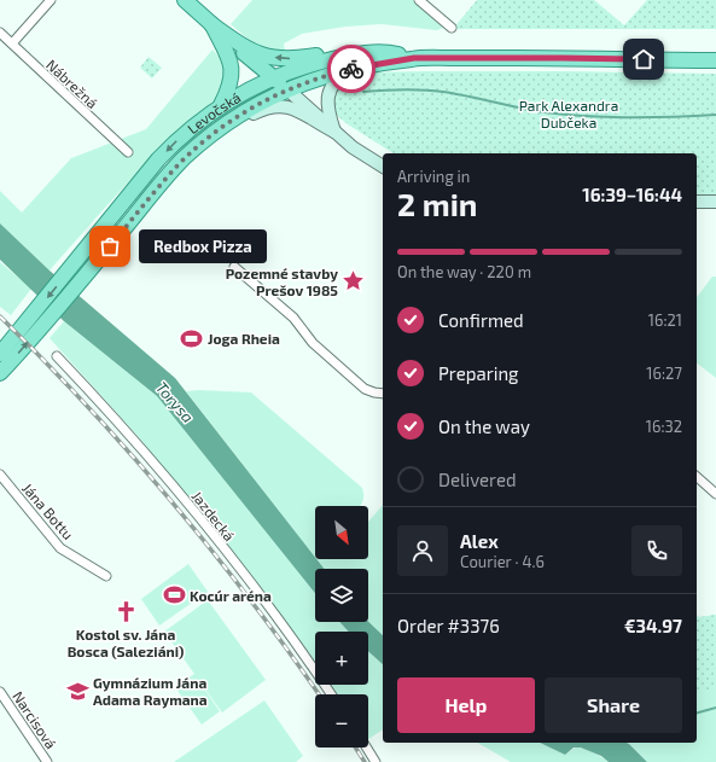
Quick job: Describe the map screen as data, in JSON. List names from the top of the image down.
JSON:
{
  "streets": {
    "main road": ["Levočská"],
    "street": [
      "Nábrežná",
      "Jána Bottu",
      "Jazdecká",
      "Narcisová"
    ]
  },
  "water": ["Torysa"],
  "parks": ["Park Alexandra Dubčeka"],
  "places": {
    "other": ["Redbox Pizza"],
    "place": ["Pozemné stavby Prešov 1985"],
    "sports": ["Joga Rheia", "Kocúr aréna"],
    "church": ["Kostol sv. Jána Bosca (Saleziáni)"],
    "school or university": ["Gymnázium Jána Adama Raymana"]
  },
  "north": "bottom right",
  "page": {
    "heading": ["2 min", "Arriving in", "16:39–16:44"],
    "panel": [
      "Alex",
      "Courier · 4.6",
      "Order #3376",
      "€34.97"
    ],
    "bubble": "Redbox Pizza",
    "bar": "On the way · 220 m",
    "list": [
      ["Confirmed", "16:21"],
      ["Preparing", "16:27"],
      ["On the way", "16:32"],
      "Delivered"
    ],
    "map_buttons": ["+", "−"],
    "buttons": ["Help", "Share"]
  }
}
